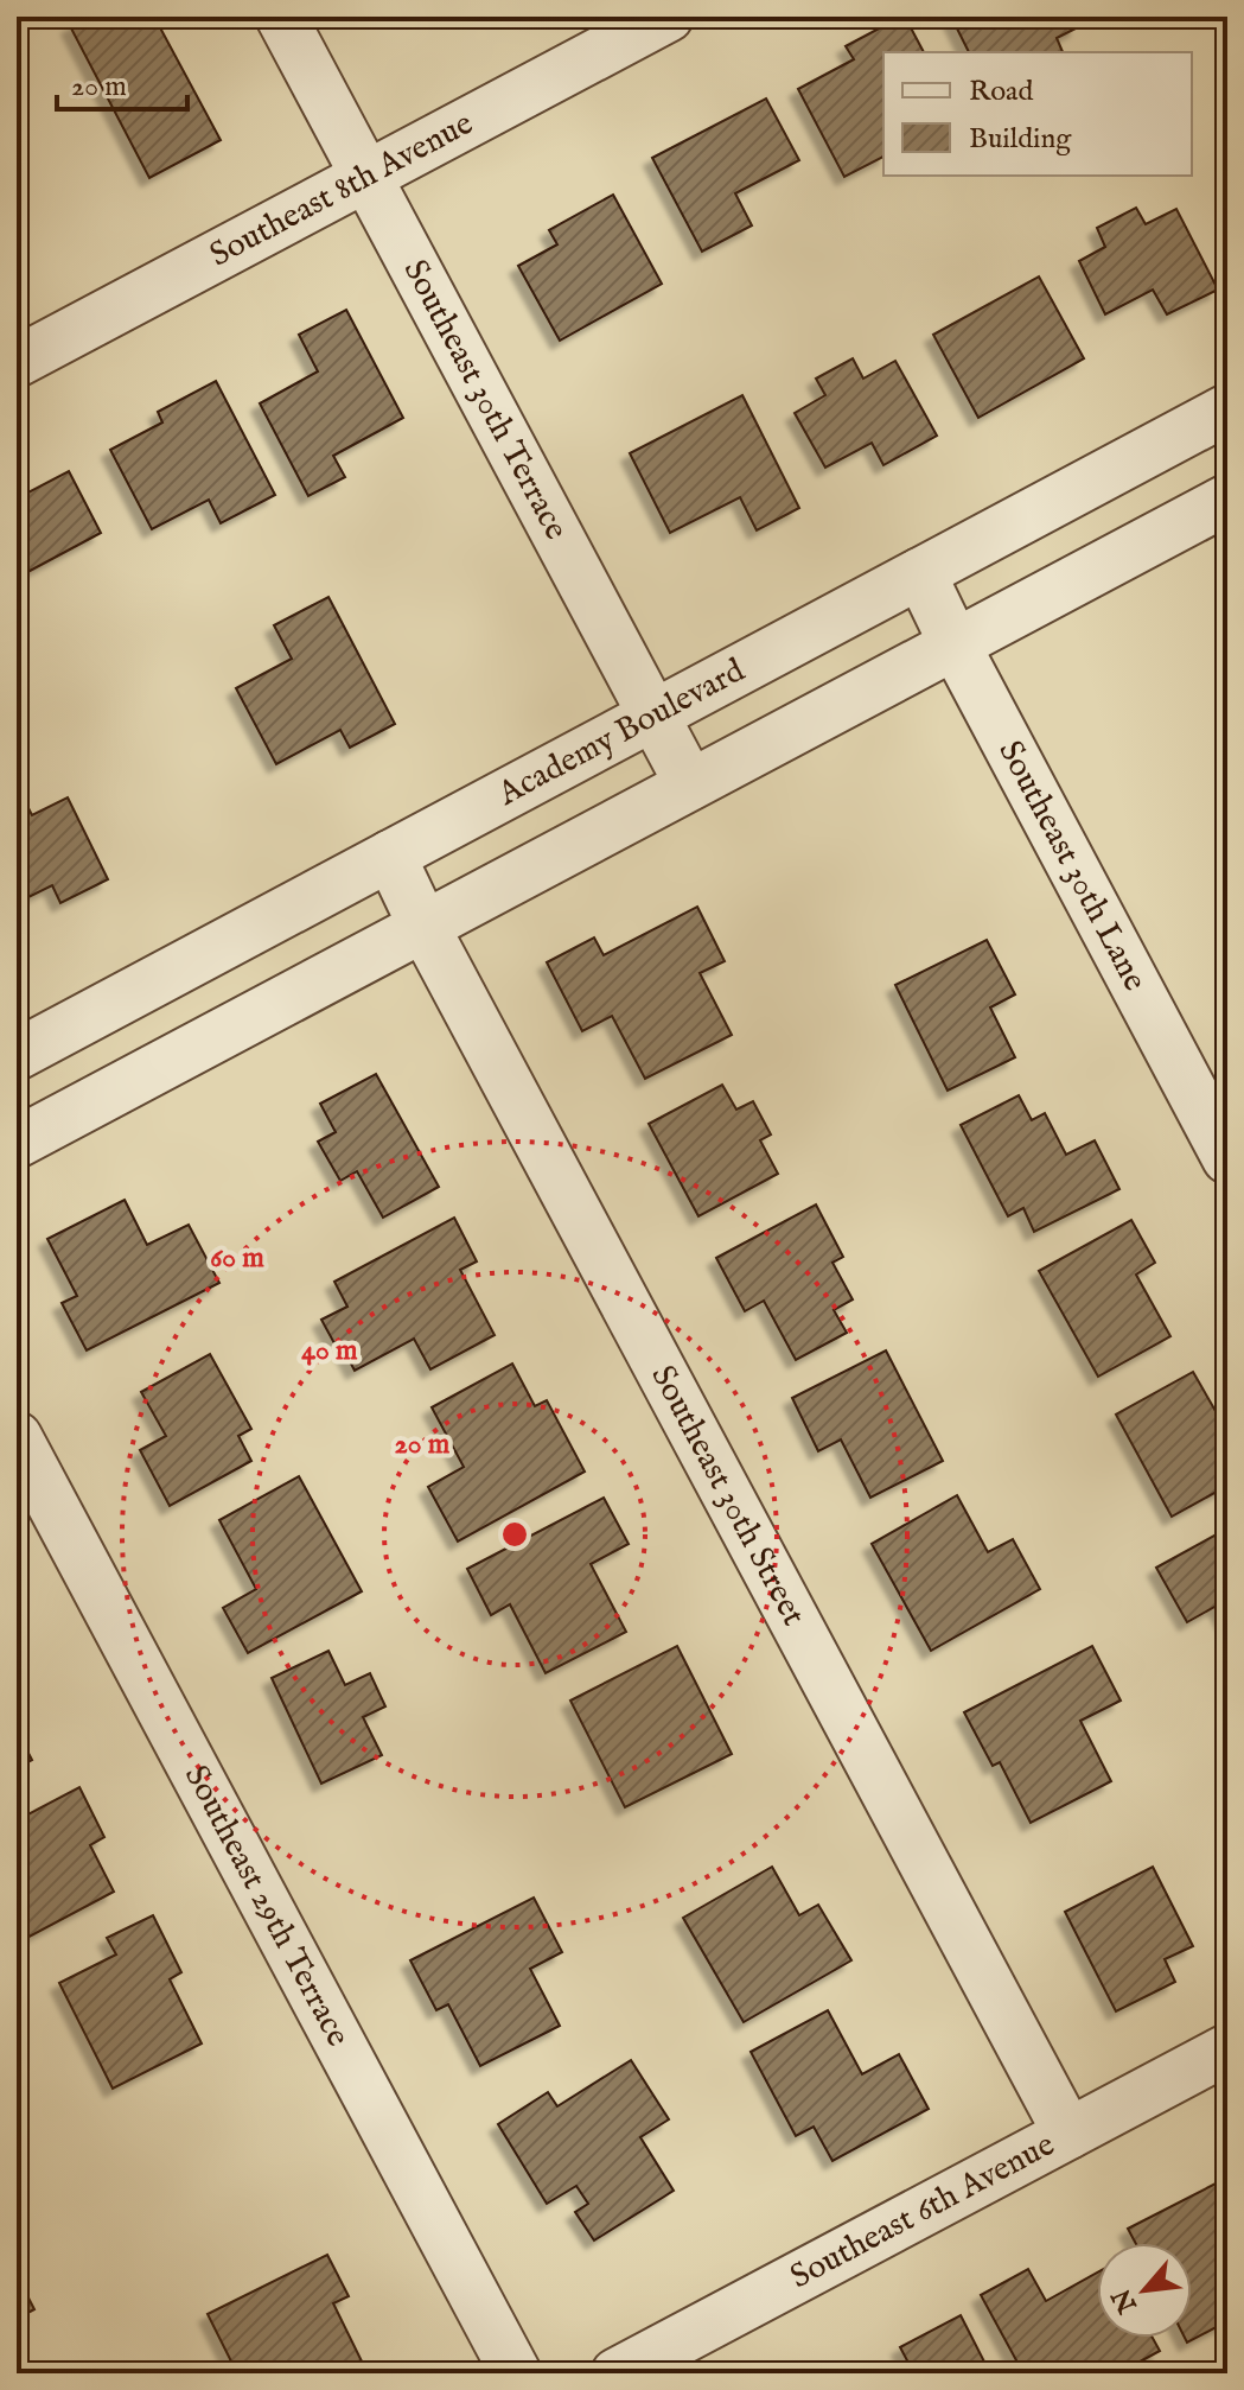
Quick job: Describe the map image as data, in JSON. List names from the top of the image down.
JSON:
{
  "streets": {
    "street": [
      "Southeast 8th Avenue",
      "Southeast 30th Terrace",
      "Academy Boulevard",
      "Southeast 30th Lane",
      "Southeast 30th Street",
      "Southeast 29th Terrace",
      "Southeast 6th Avenue"
    ]
  },
  "crossings": [
    ["Southeast 8th Avenue", "Southeast 30th Terrace"],
    ["Southeast 30th Terrace", "Academy Boulevard"],
    ["Academy Boulevard", "Southeast 30th Lane"],
    ["Academy Boulevard", "Southeast 30th Street"],
    ["Southeast 30th Street", "Southeast 6th Avenue"]
  ],
  "legend": ["Road", "Building"],
  "scale_bar": "20 m",
  "north": "bottom left",
  "rings": ["60 m", "40 m", "20 m"]
}
